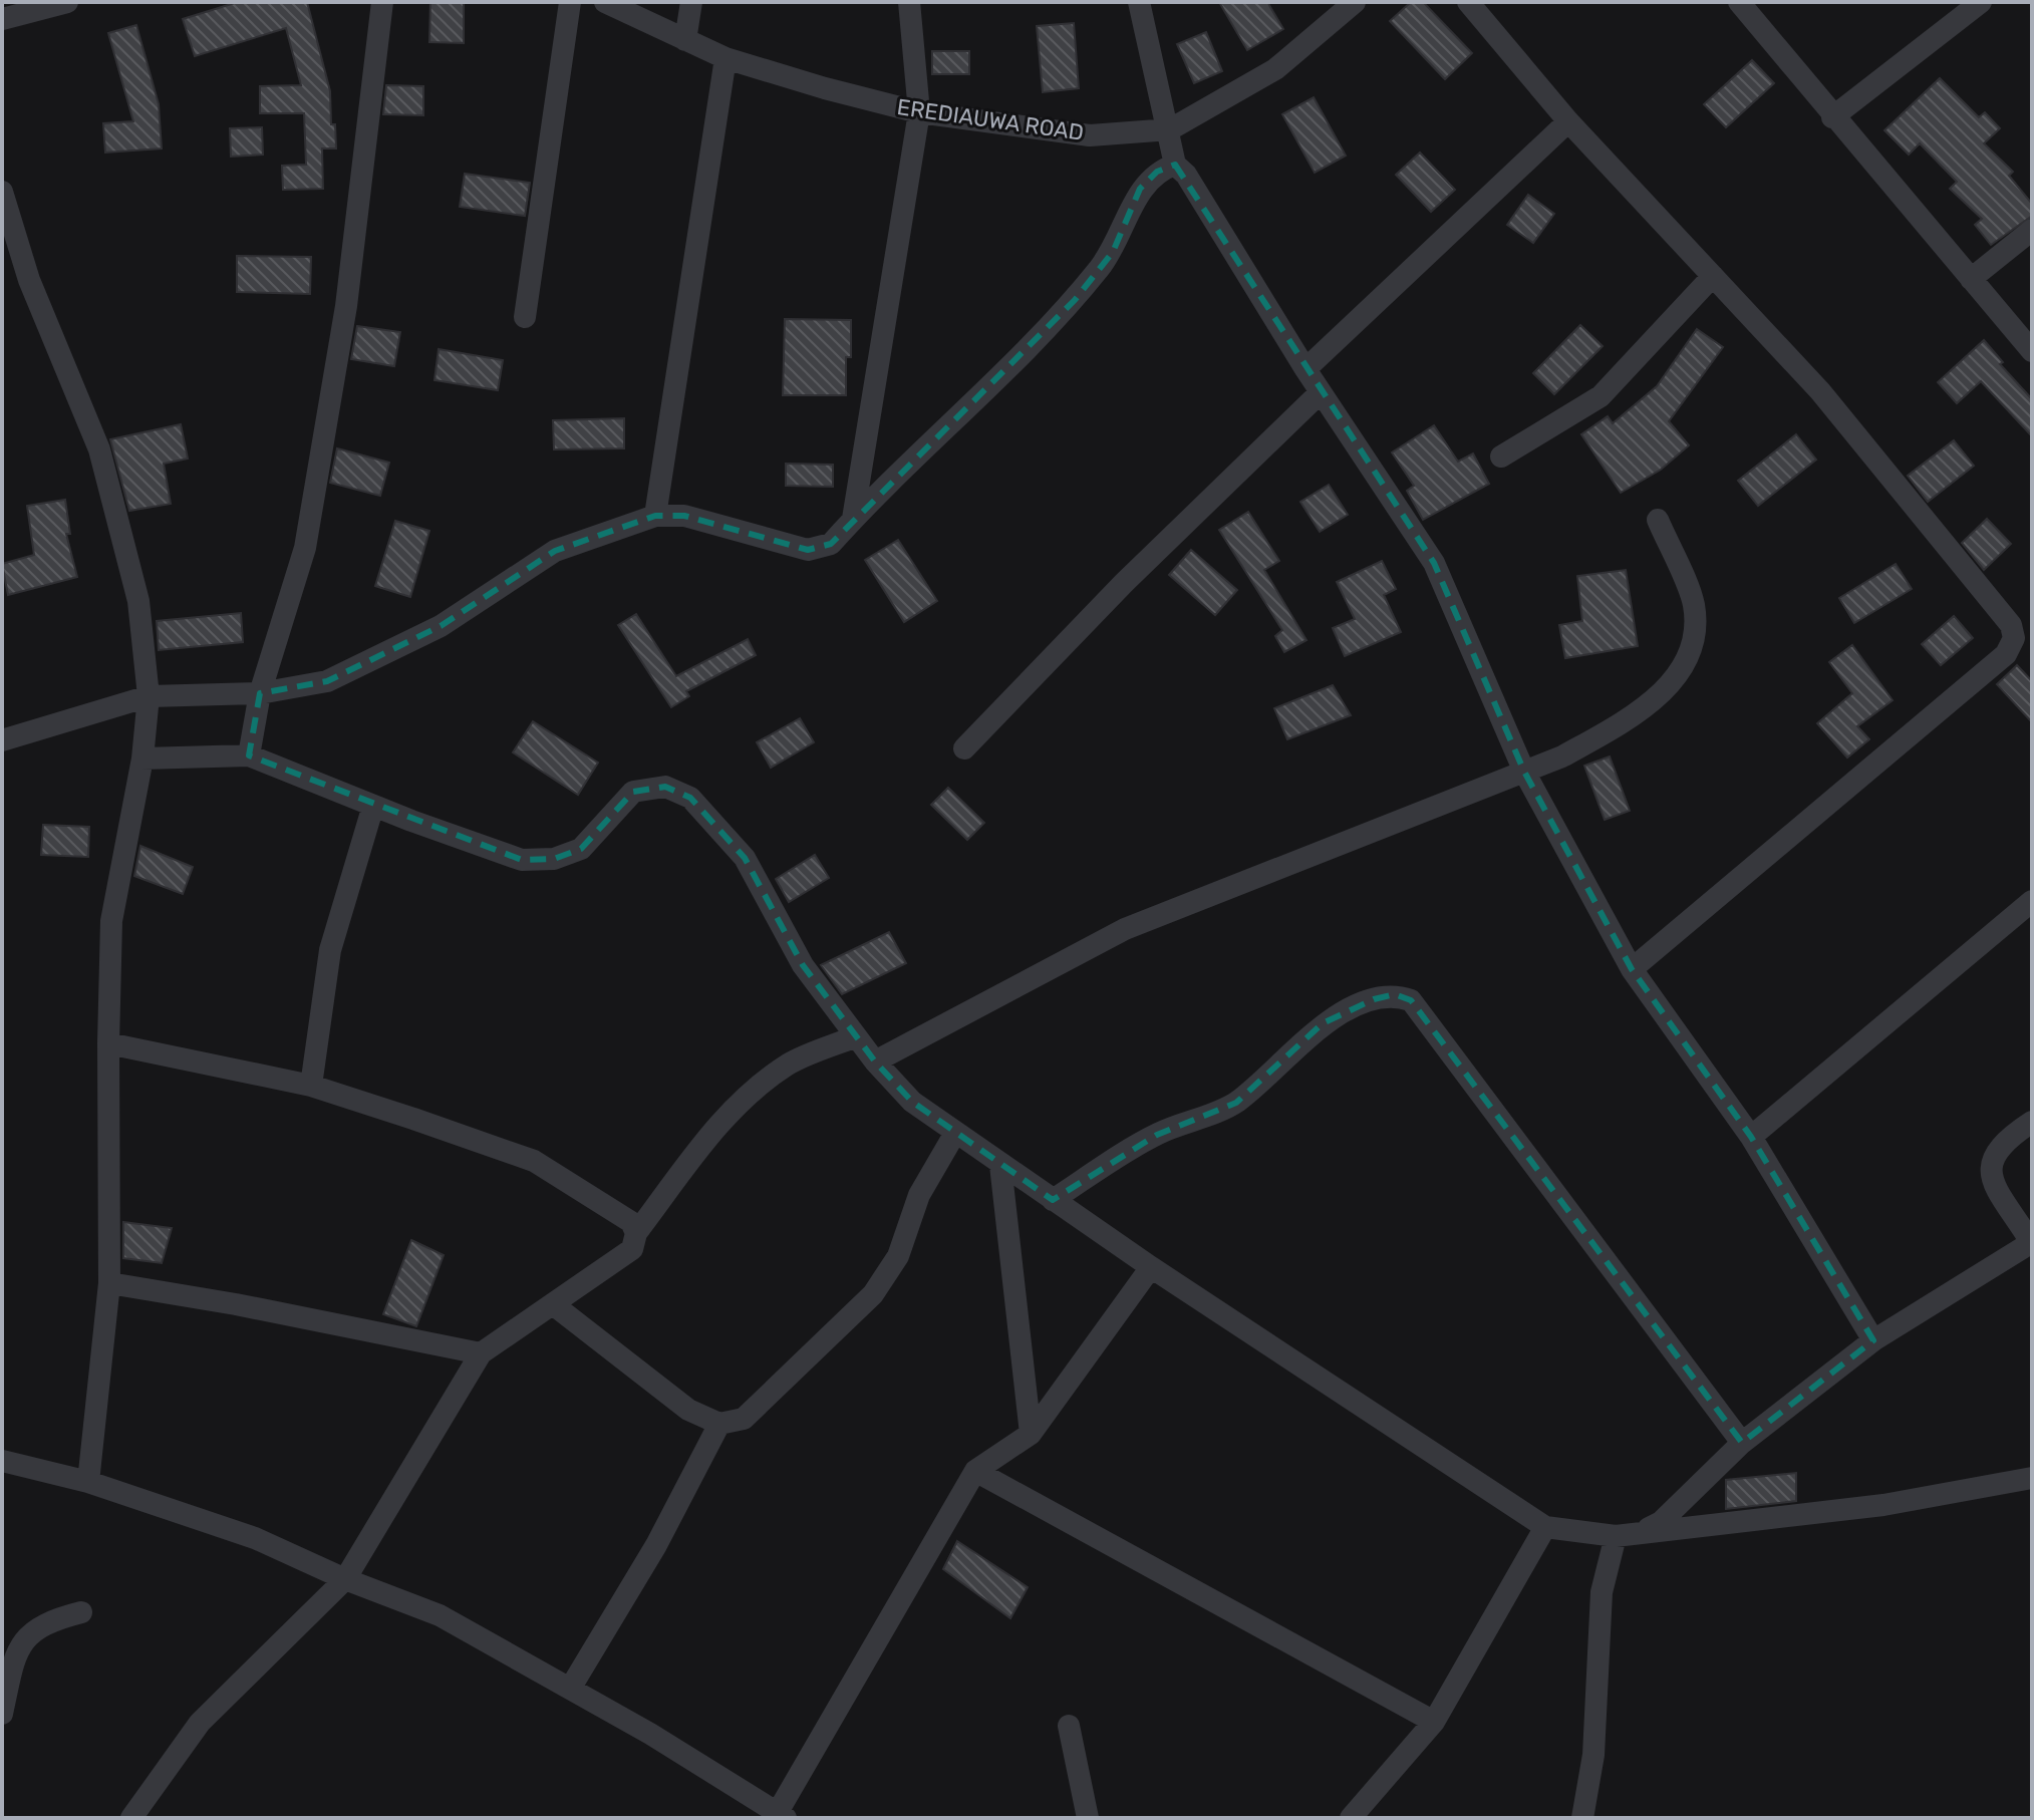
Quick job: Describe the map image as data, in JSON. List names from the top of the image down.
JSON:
{
  "streets": {
    "street": ["EREDIAUWA ROAD"]
  }
}
